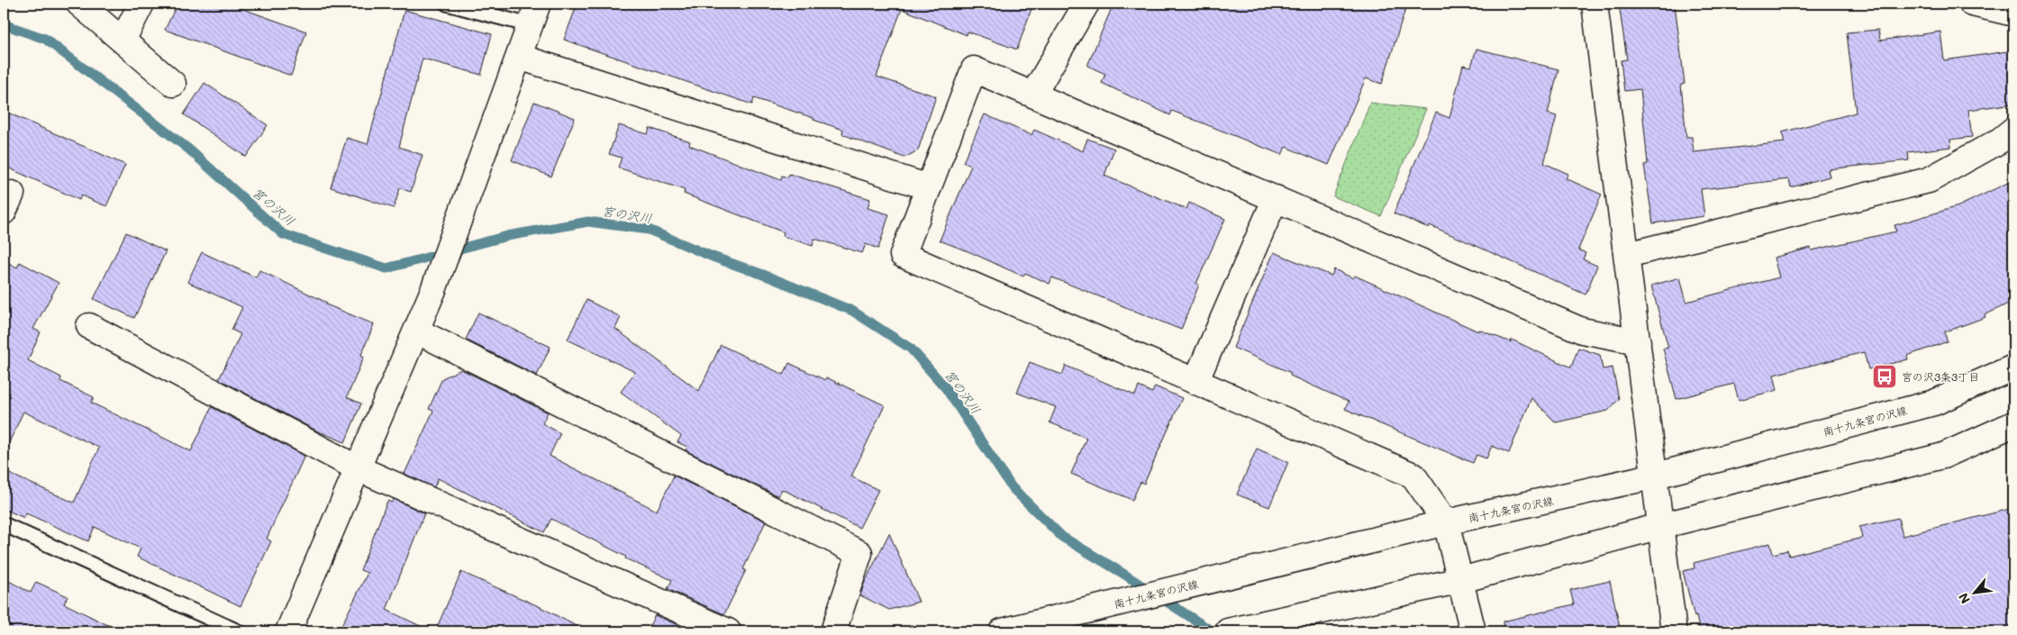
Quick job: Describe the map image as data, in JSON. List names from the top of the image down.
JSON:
{
  "streets": {
    "street": ["南十九条宮の沢線"]
  },
  "water": ["宮の沢川"],
  "places": {
    "bus stop": ["宮の沢3条3丁目"]
  },
  "north": "bottom left"
}
